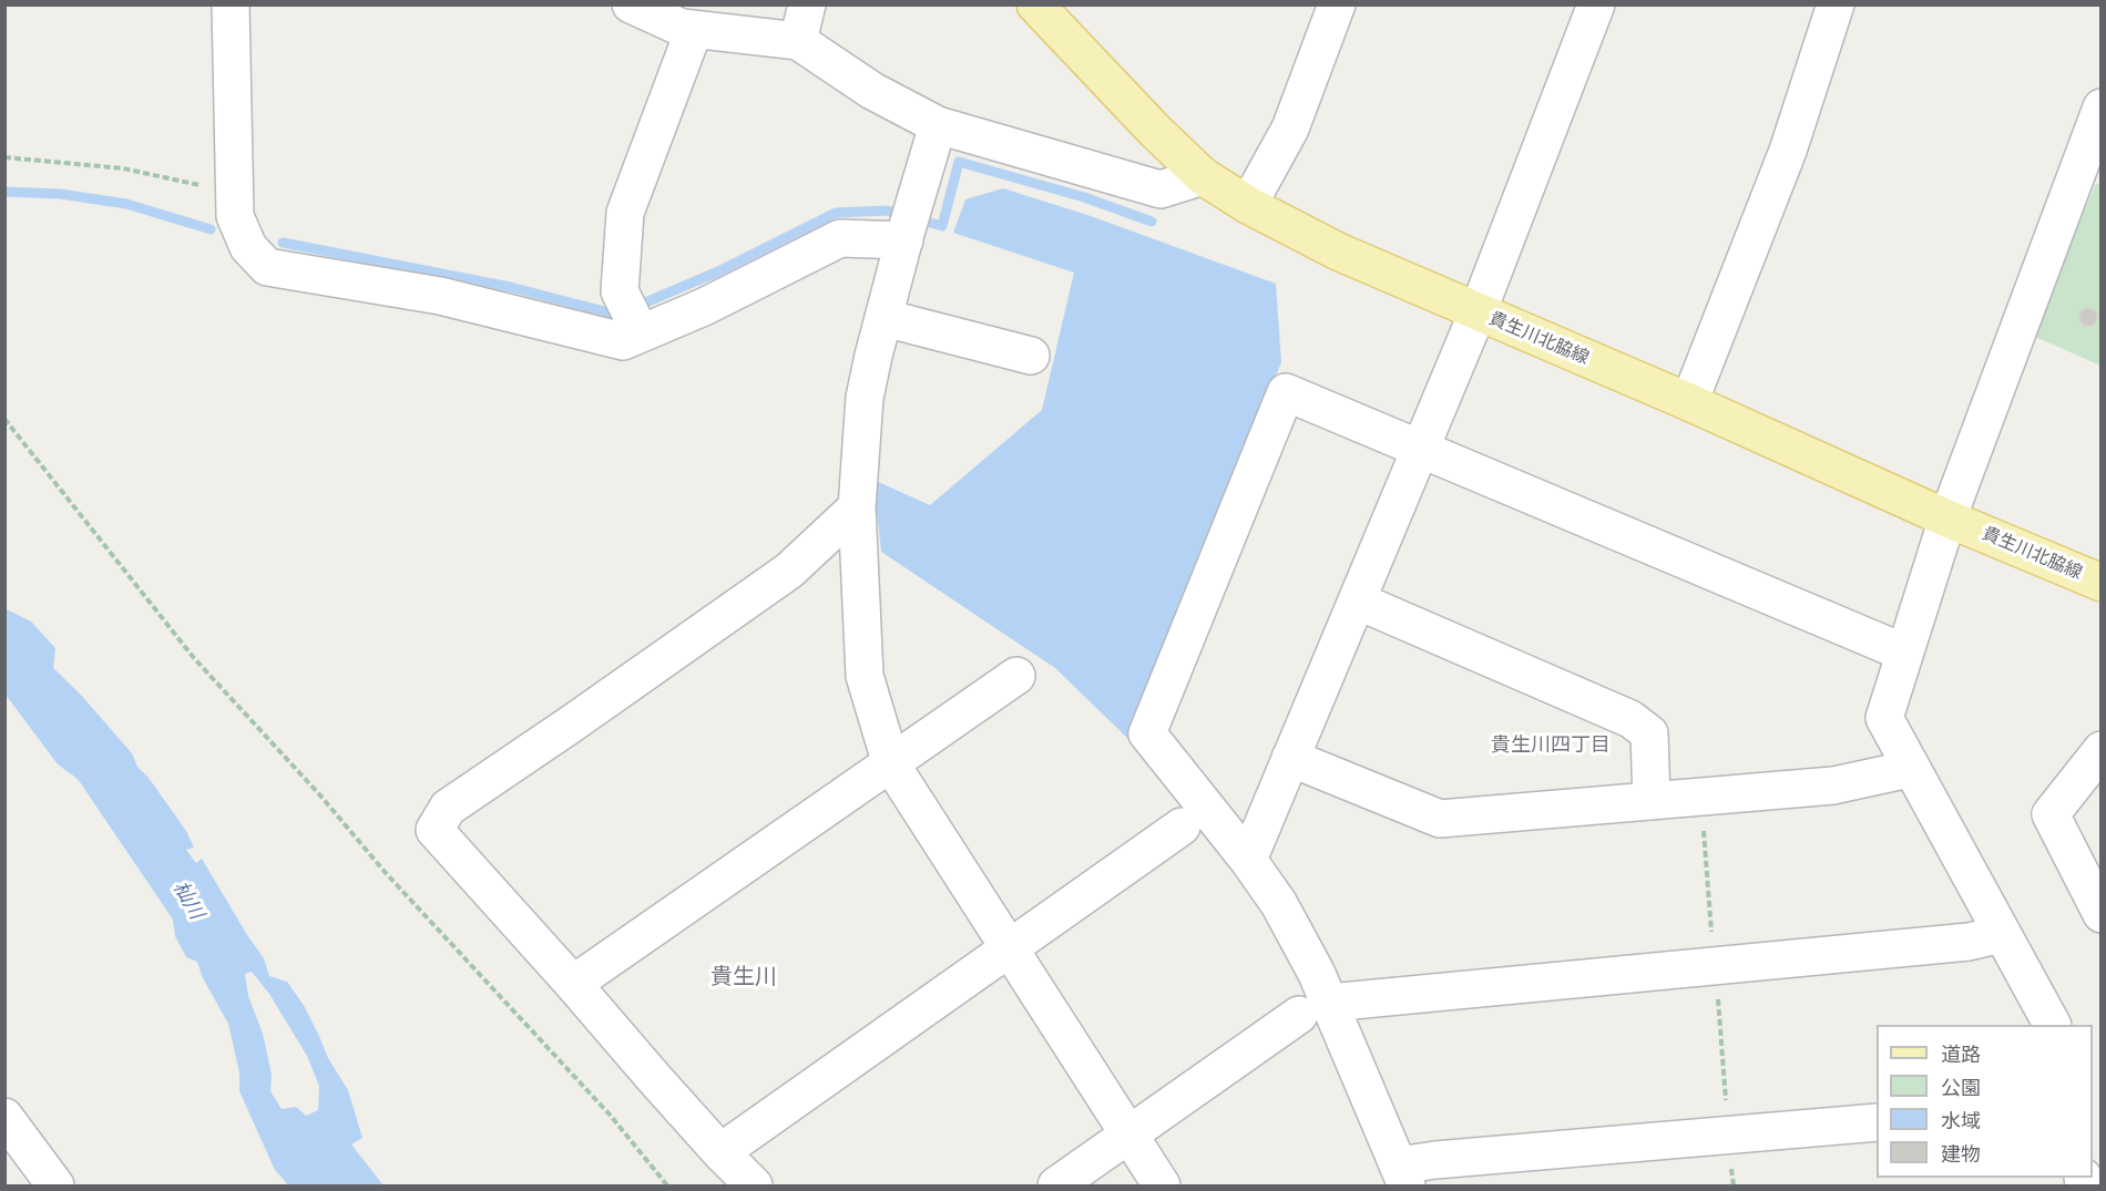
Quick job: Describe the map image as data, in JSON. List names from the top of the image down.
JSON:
{
  "streets": {
    "main road": ["貴生川北脇線"]
  },
  "districts": ["貴生川四丁目", "貴生川"],
  "water": ["杣川"],
  "legend": [
    "道路",
    "公園",
    "水域",
    "建物"
  ]
}
